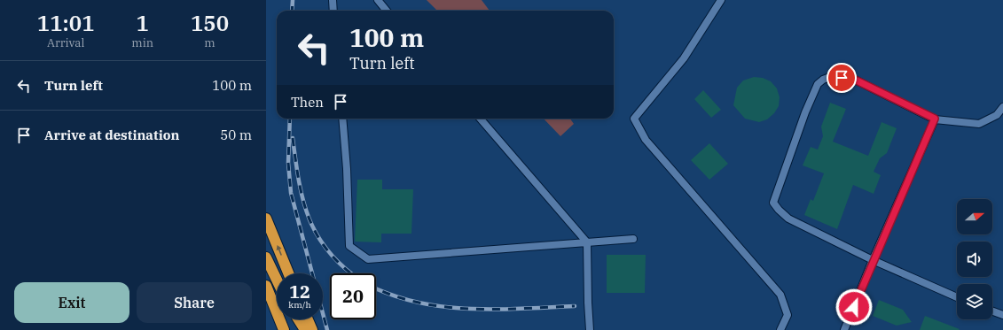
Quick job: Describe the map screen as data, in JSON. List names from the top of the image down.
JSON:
{
  "north": "right",
  "page": {
    "eta": [
      "11:01",
      "Arrival",
      "1",
      "min",
      "150",
      "m"
    ],
    "turn": ["100 m", "Turn left"],
    "list": [
      {
        "name": "Turn left",
        "value": "100 m"
      },
      {
        "name": "Arrive at destination",
        "value": "50 m"
      }
    ],
    "then": "Then",
    "speed": "12 km/h",
    "limit": "20",
    "buttons": ["Exit", "Share"]
  }
}
